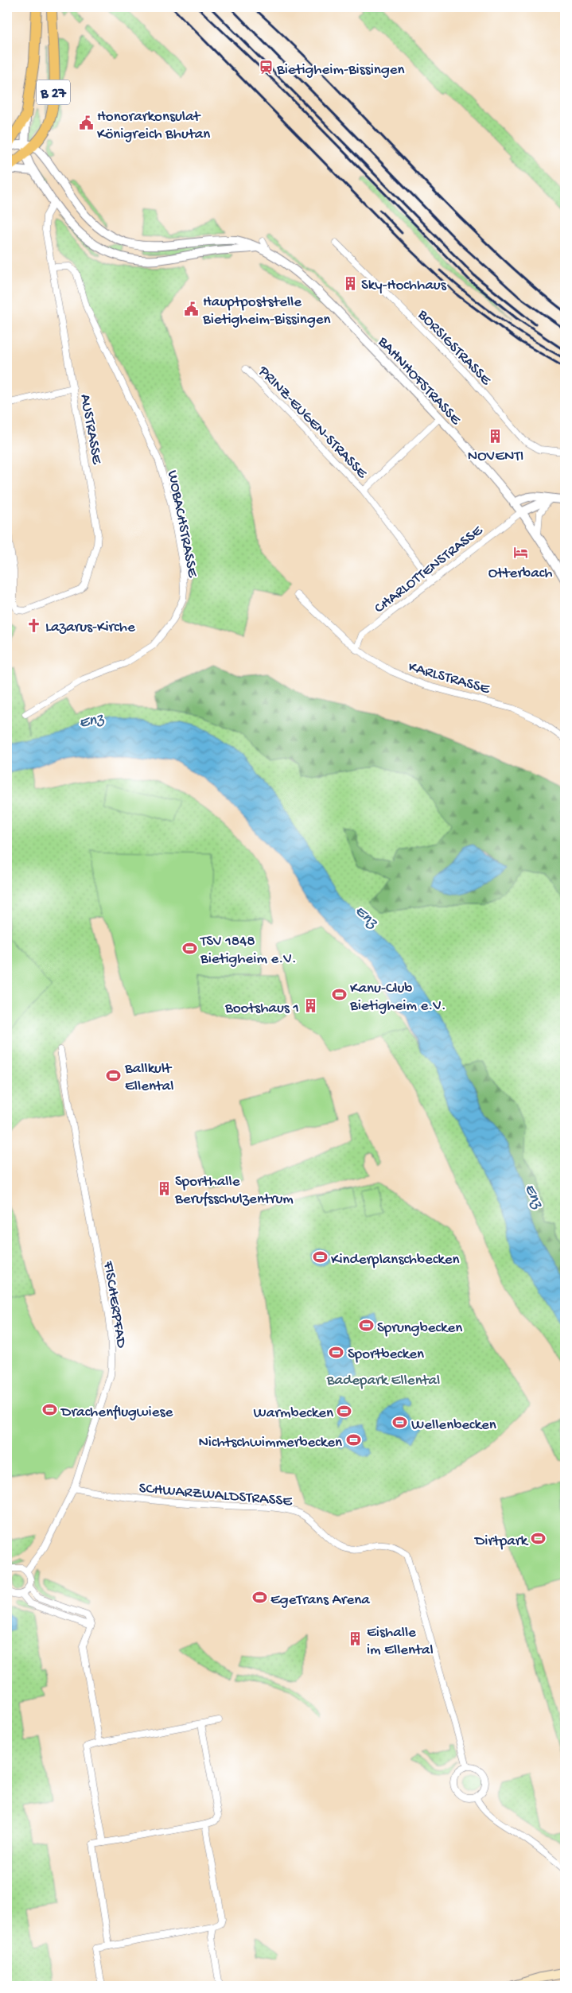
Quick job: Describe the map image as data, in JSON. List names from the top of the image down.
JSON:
{
  "streets": {
    "main road": ["B 27"],
    "street": [
      "BORSIGSTRASSE",
      "BAHNHOFSTRASSE",
      "PRINZ-EUGEN-STRASSE",
      "AUSTRASSE",
      "WOBACHSTRASSE",
      "CHARLOTTENSTRASSE",
      "KARLSTRASSE",
      "FISCHERPFAD",
      "SCHWARZWALDSTRASSE"
    ]
  },
  "crossings": [
    ["B 27", "BAHNHOFSTRASSE"],
    ["BAHNHOFSTRASSE", "PRINZ-EUGEN-STRASSE"],
    ["BAHNHOFSTRASSE", "AUSTRASSE"],
    ["BAHNHOFSTRASSE", "CHARLOTTENSTRASSE"],
    ["PRINZ-EUGEN-STRASSE", "CHARLOTTENSTRASSE"],
    ["AUSTRASSE", "WOBACHSTRASSE"],
    ["CHARLOTTENSTRASSE", "KARLSTRASSE"],
    ["FISCHERPFAD", "SCHWARZWALDSTRASSE"]
  ],
  "water": ["Enz"],
  "parks": ["Badepark Ellental"],
  "places": {
    "station": ["Bietigheim-Bissingen"],
    "public building": ["Honorarkonsulat Königreich Bhutan", "Hauptpoststelle Bietigheim-Bissingen"],
    "building": [
      "Sky-Hochhaus",
      "NOVENTI",
      "Bootshaus 1",
      "Sporthalle Berufsschulzentrum",
      "Eishalle im Ellental"
    ],
    "hotel": ["Otterbach"],
    "church": ["Lazarus-Kirche"],
    "sports": [
      "TSV 1848 Bietigheim e.V.",
      "Kanu-Club Bietigheim e.V.",
      "Ballkult Ellental",
      "Kinderplanschbecken",
      "Sprungbecken",
      "Sportbecken",
      "Drachenflugwiese",
      "Warmbecken",
      "Wellenbecken",
      "Nichtschwimmerbecken",
      "Dirtpark",
      "EgeTrans Arena"
    ]
  }
}
